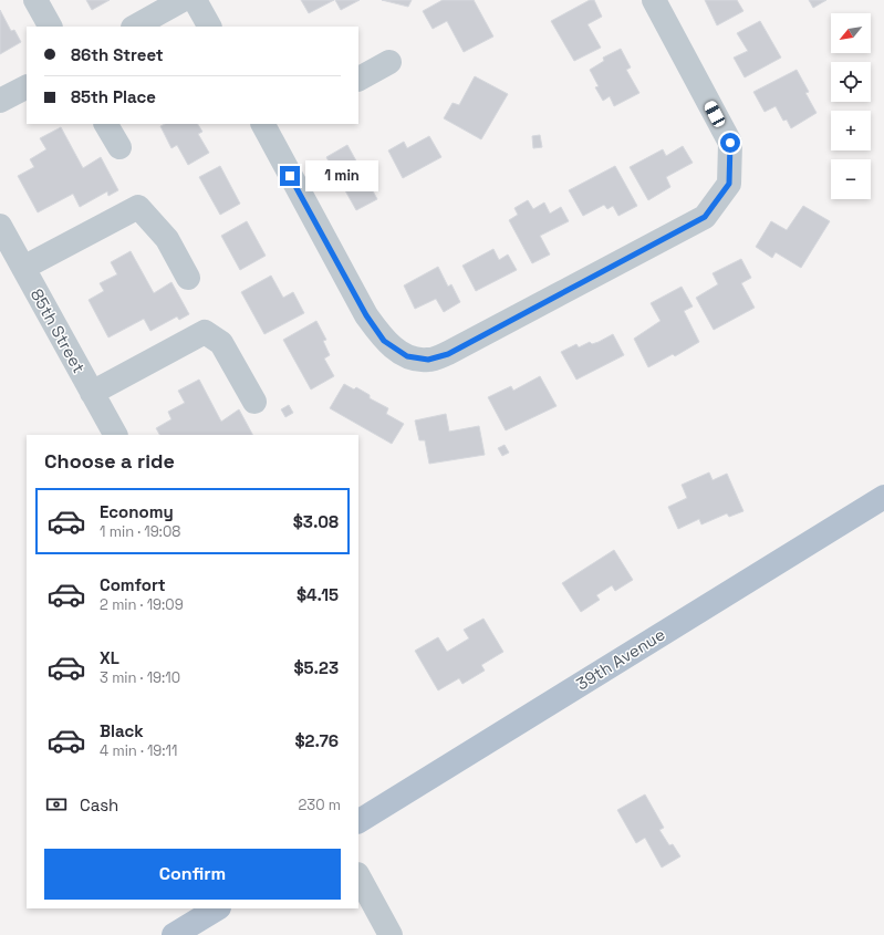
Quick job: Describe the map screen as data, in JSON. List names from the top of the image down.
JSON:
{
  "streets": {
    "main road": ["39th Avenue"],
    "street": ["85th Street"]
  },
  "north": "bottom left",
  "page": {
    "map_buttons": ["+", "−"],
    "banner": ["86th Street", "85th Place"],
    "bubble": "1 min",
    "heading": "Choose a ride",
    "list": [
      {
        "name": "Economy",
        "note": "1 min · 19:08",
        "value": "$3.08"
      },
      {
        "name": "Comfort",
        "note": "2 min · 19:09",
        "value": "$4.15"
      },
      {
        "name": "XL",
        "note": "3 min · 19:10",
        "value": "$5.23"
      },
      {
        "name": "Black",
        "note": "4 min · 19:11",
        "value": "$2.76"
      }
    ],
    "pay": ["Cash", "230 m"],
    "buttons": "Confirm"
  }
}
